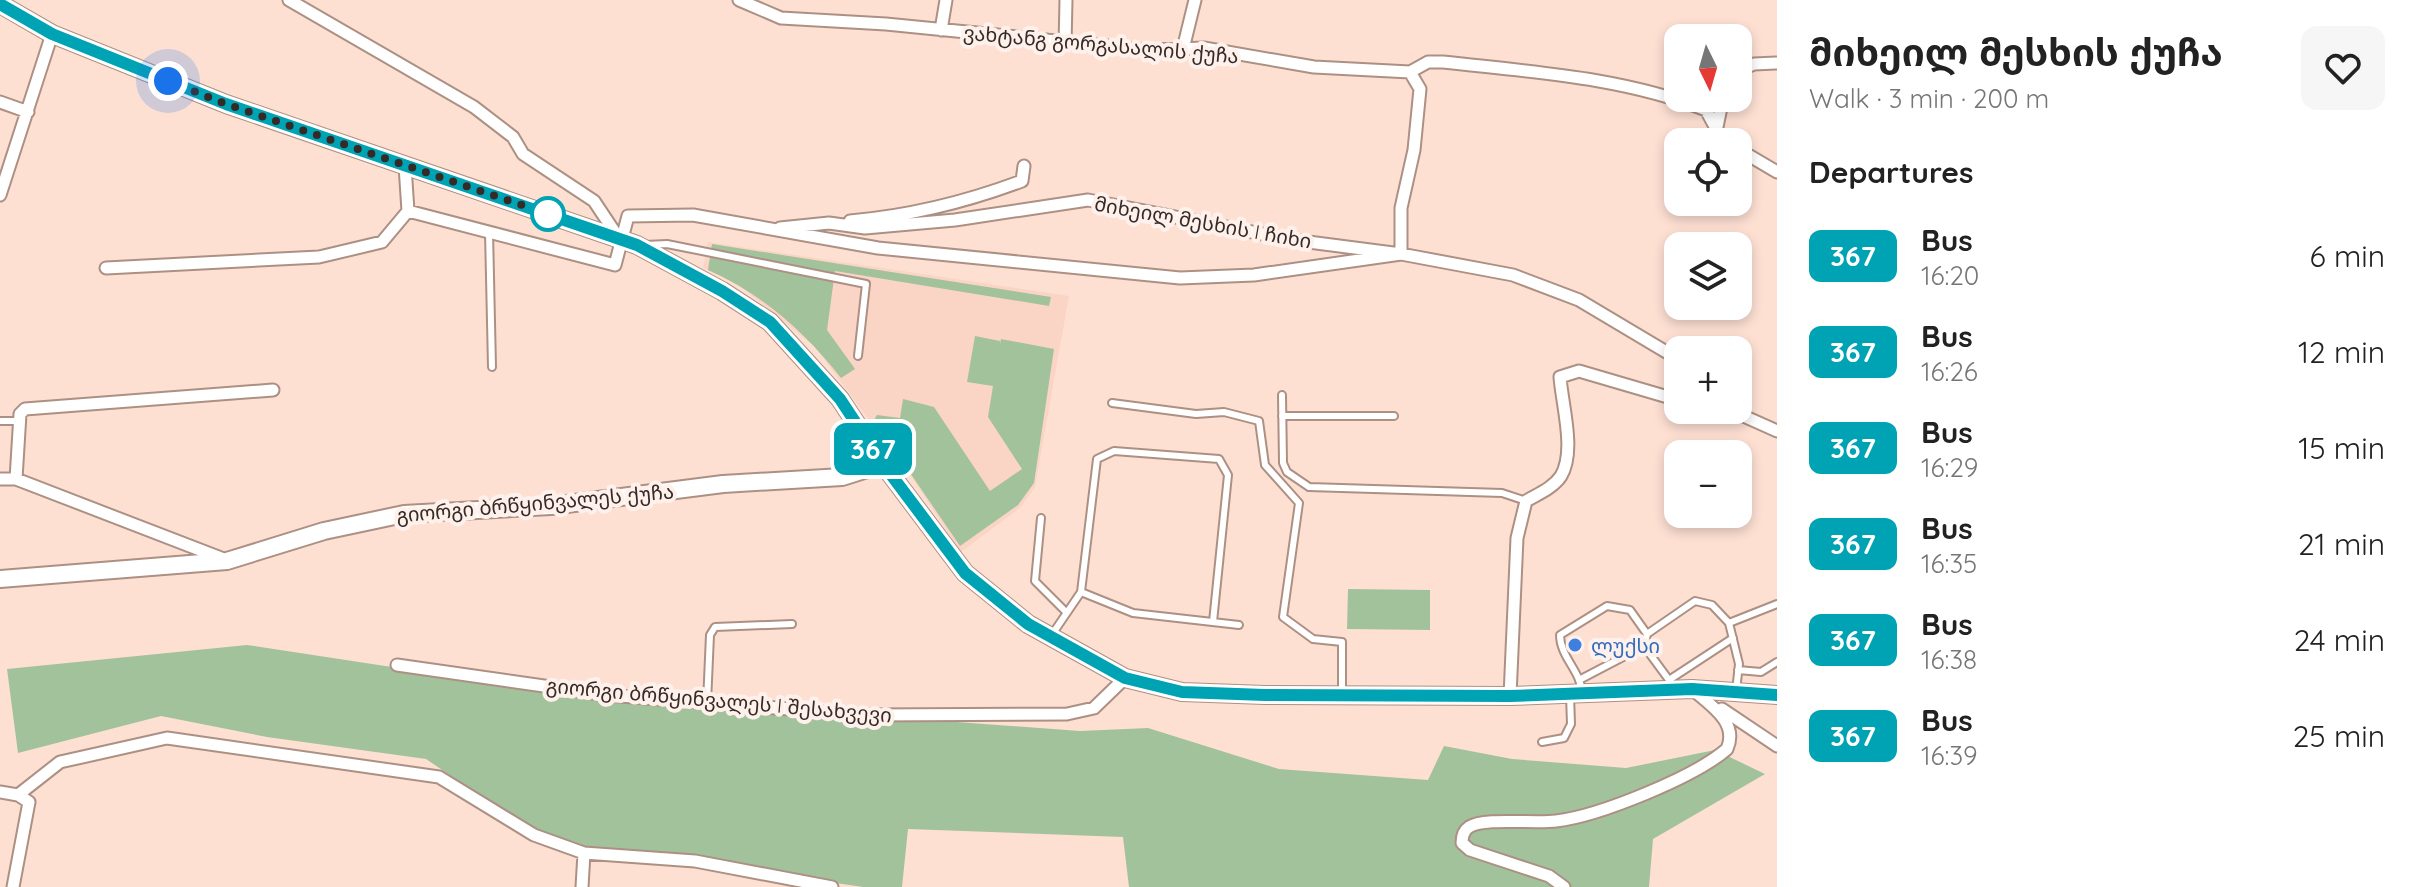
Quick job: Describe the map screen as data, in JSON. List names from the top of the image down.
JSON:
{
  "streets": {
    "street": [
      "ვახტანგ გორგასალის ქუჩა",
      "მიხეილ მესხის I ჩიხი",
      "გიორგი ბრწყინვალეს ქუჩა",
      "გიორგი ბრწყინვალეს I შესახვევი"
    ]
  },
  "places": ["ლუქსი"],
  "lines": ["bus line 367"],
  "north": "bottom",
  "page": {
    "on_map": "367",
    "heading": [
      ["მიხეილ მესხის ქუჩა", "Walk · 3 min · 200 m"],
      "Departures"
    ],
    "map_buttons": ["+", "−"],
    "list": [
      {
        "mark": "367",
        "name": "Bus",
        "note": "16:20",
        "value": "6 min"
      },
      {
        "mark": "367",
        "name": "Bus",
        "note": "16:26",
        "value": "12 min"
      },
      {
        "mark": "367",
        "name": "Bus",
        "note": "16:29",
        "value": "15 min"
      },
      {
        "mark": "367",
        "name": "Bus",
        "note": "16:35",
        "value": "21 min"
      },
      {
        "mark": "367",
        "name": "Bus",
        "note": "16:38",
        "value": "24 min"
      },
      {
        "mark": "367",
        "name": "Bus",
        "note": "16:39",
        "value": "25 min"
      }
    ]
  }
}
